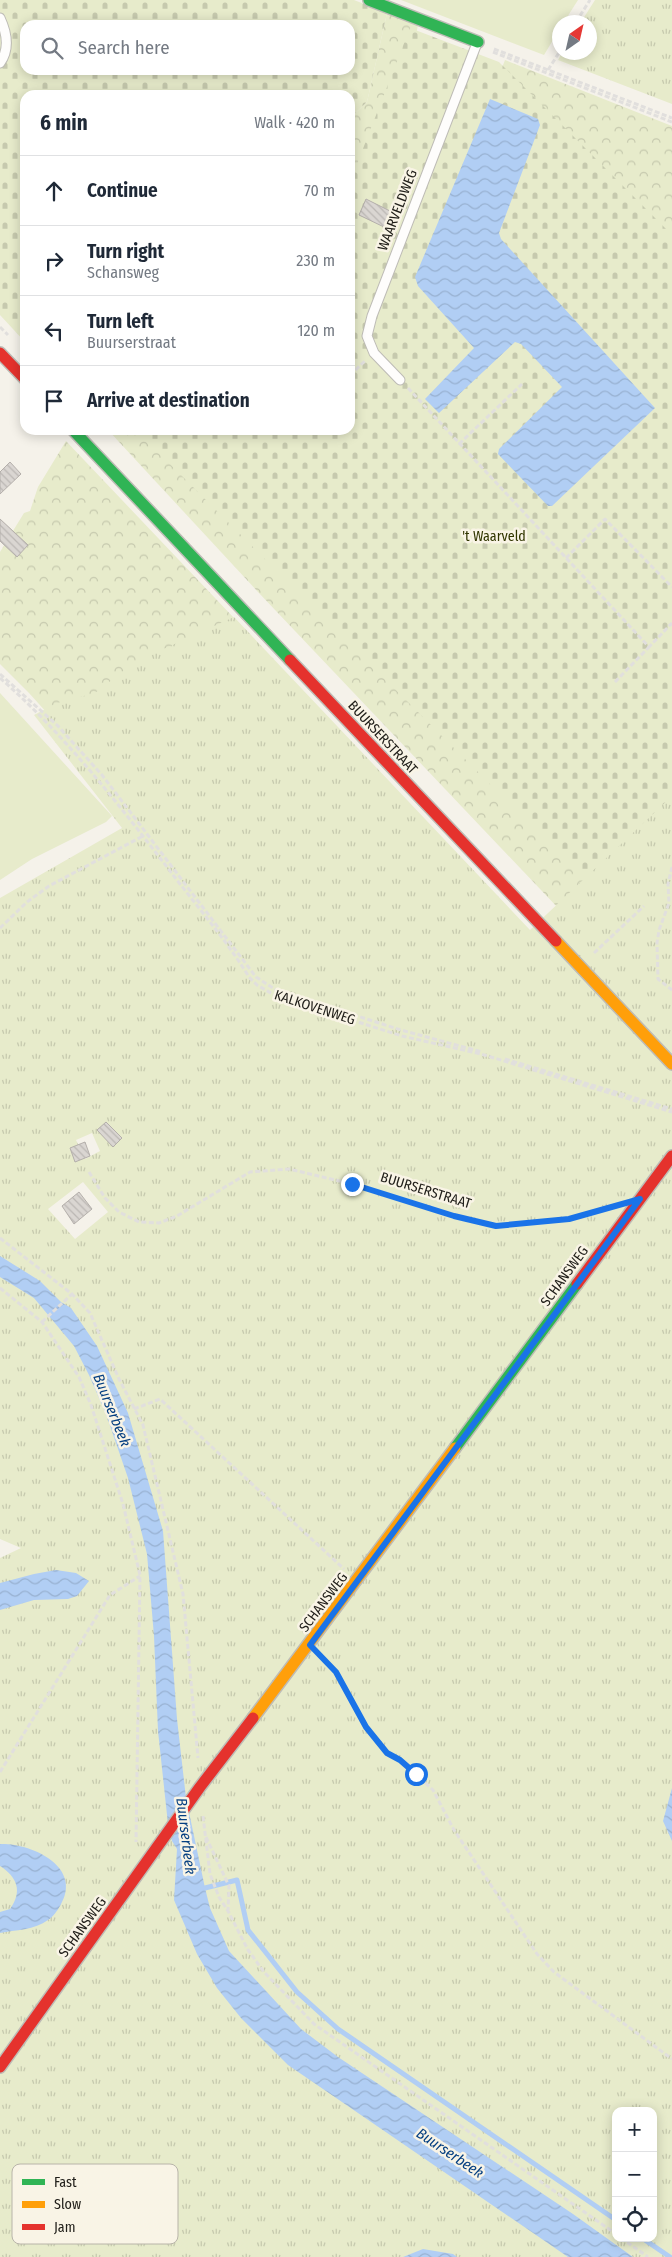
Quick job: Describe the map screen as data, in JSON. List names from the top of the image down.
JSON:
{
  "streets": {
    "street": ["BUURSERSTRAAT", "SCHANSWEG"],
    "lane": ["WAARVELDWEG"],
    "path": ["KALKOVENWEG"]
  },
  "water": ["Buurserbeek"],
  "parks": ["'t Waarveld"],
  "legend": ["Fast", "Slow", "Jam"],
  "north": "top right",
  "page": {
    "search": "Search here",
    "heading": ["6 min", "Walk · 420 m"],
    "list": [
      ["Continue", "70 m"],
      ["Turn right", "Schansweg", "230 m"],
      ["Turn left", "Buurserstraat", "120 m"],
      "Arrive at destination"
    ],
    "map_buttons": ["+", "−"]
  }
}
